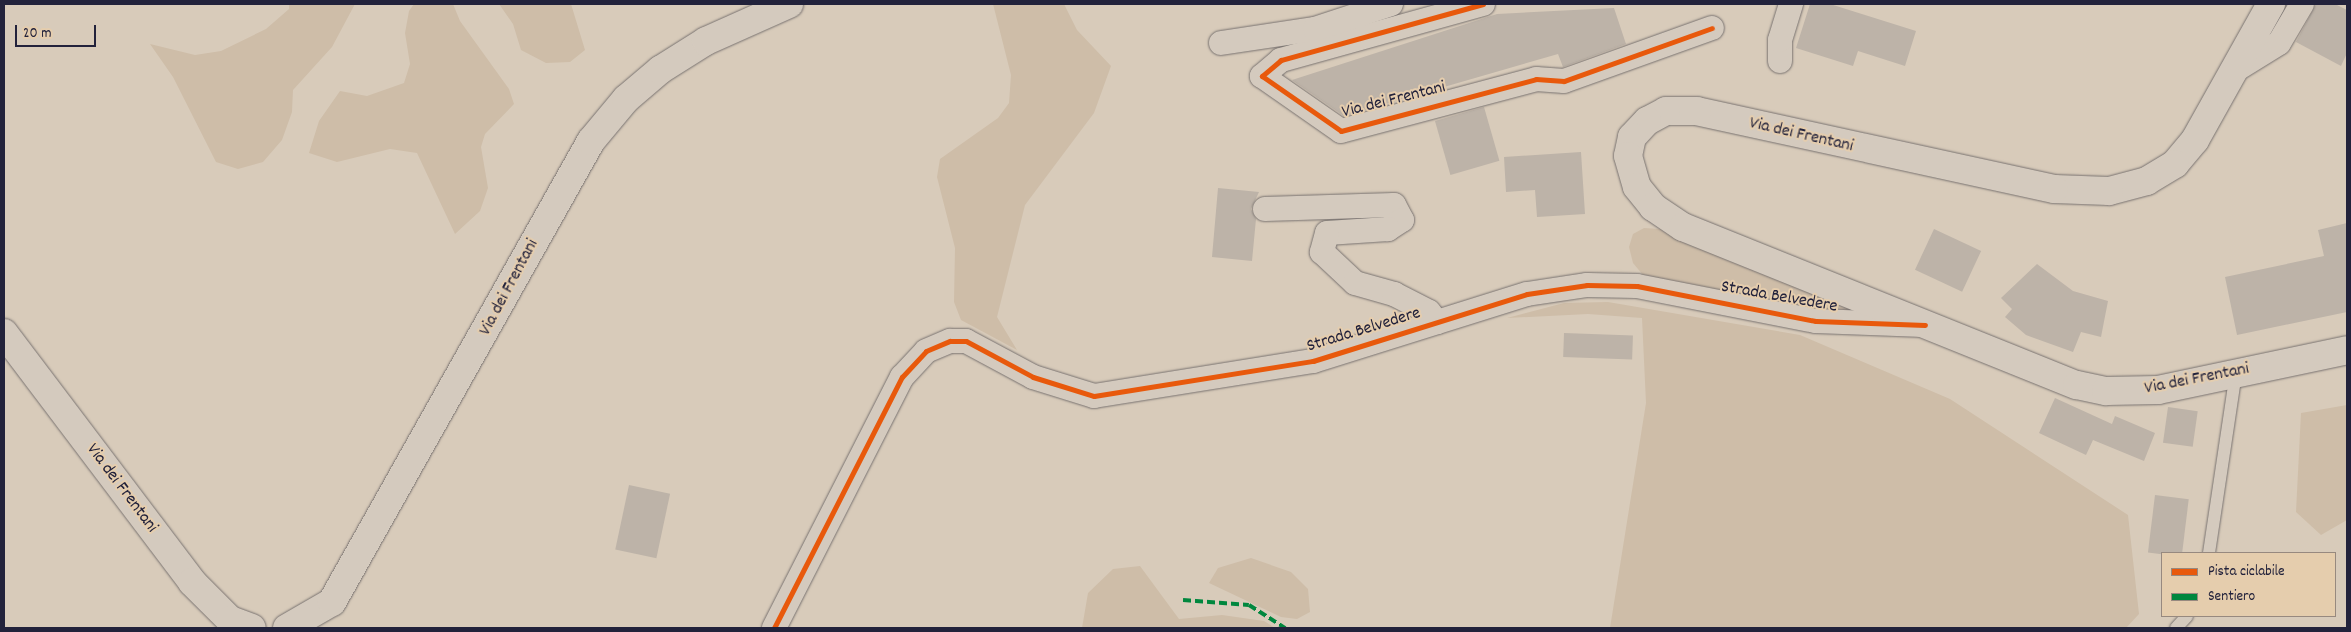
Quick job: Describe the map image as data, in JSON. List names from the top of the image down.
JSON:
{
  "streets": {
    "main road": ["Via dei Frentani"],
    "street": ["Strada Belvedere"]
  },
  "crossings": [
    ["Via dei Frentani", "Strada Belvedere"]
  ],
  "legend": ["Pista ciclabile", "Sentiero"],
  "scale_bar": "20 m"
}
